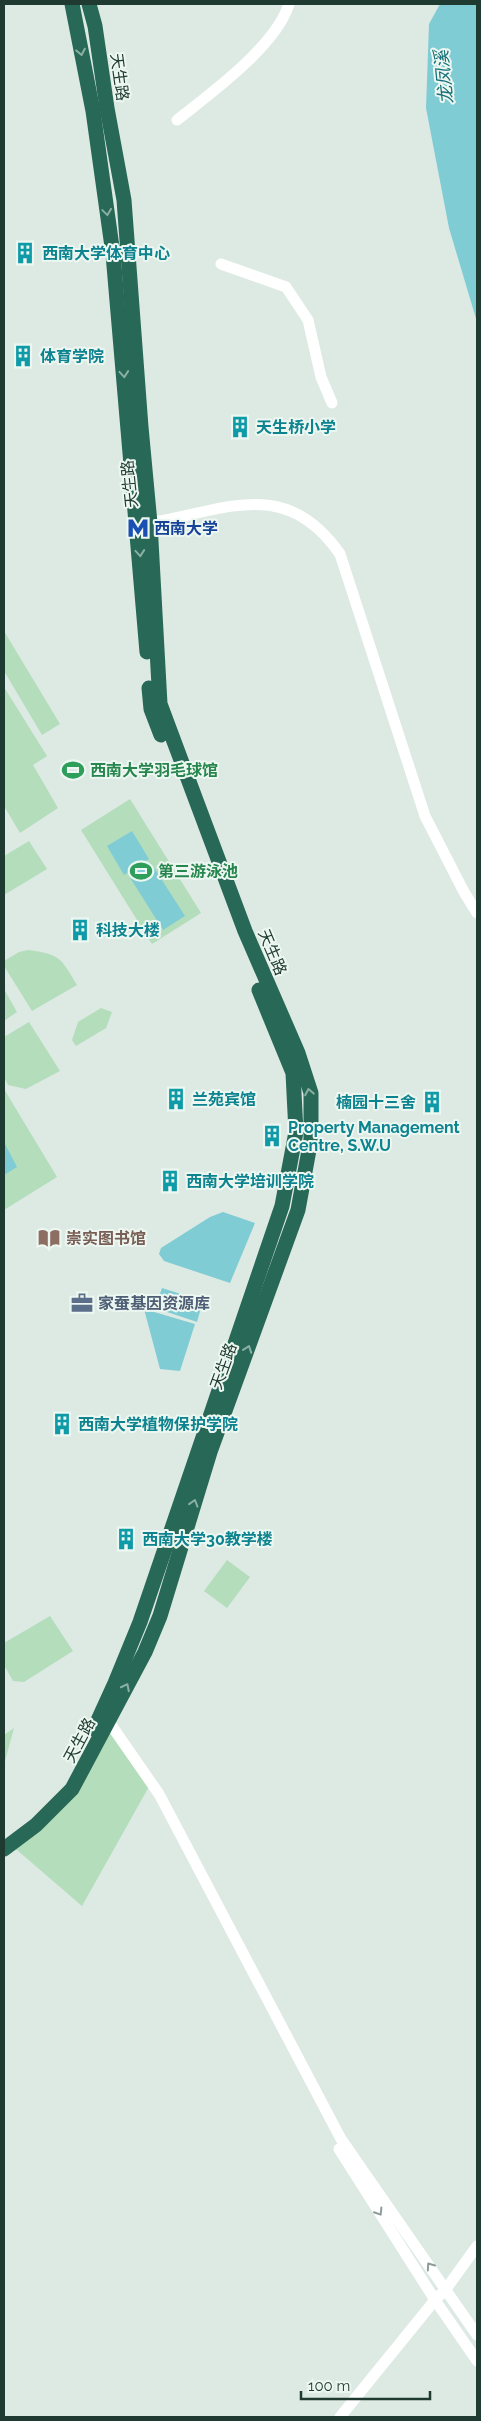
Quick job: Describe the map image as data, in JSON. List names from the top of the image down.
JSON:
{
  "streets": {
    "highway": ["天生路"]
  },
  "water": ["龙凤溪"],
  "places": {
    "building": [
      "西南大学体育中心",
      "体育学院",
      "天生桥小学",
      "科技大楼",
      "兰苑宾馆",
      "楠园十三舍",
      "Property Management Centre, S.W.U",
      "西南大学培训学院",
      "西南大学植物保护学院",
      "西南大学30教学楼"
    ],
    "metro station": ["西南大学"],
    "sports": ["西南大学羽毛球馆", "第三游泳池"],
    "library": ["崇实图书馆"],
    "office": ["家蚕基因资源库"]
  },
  "scale_bar": "100 m"
}
